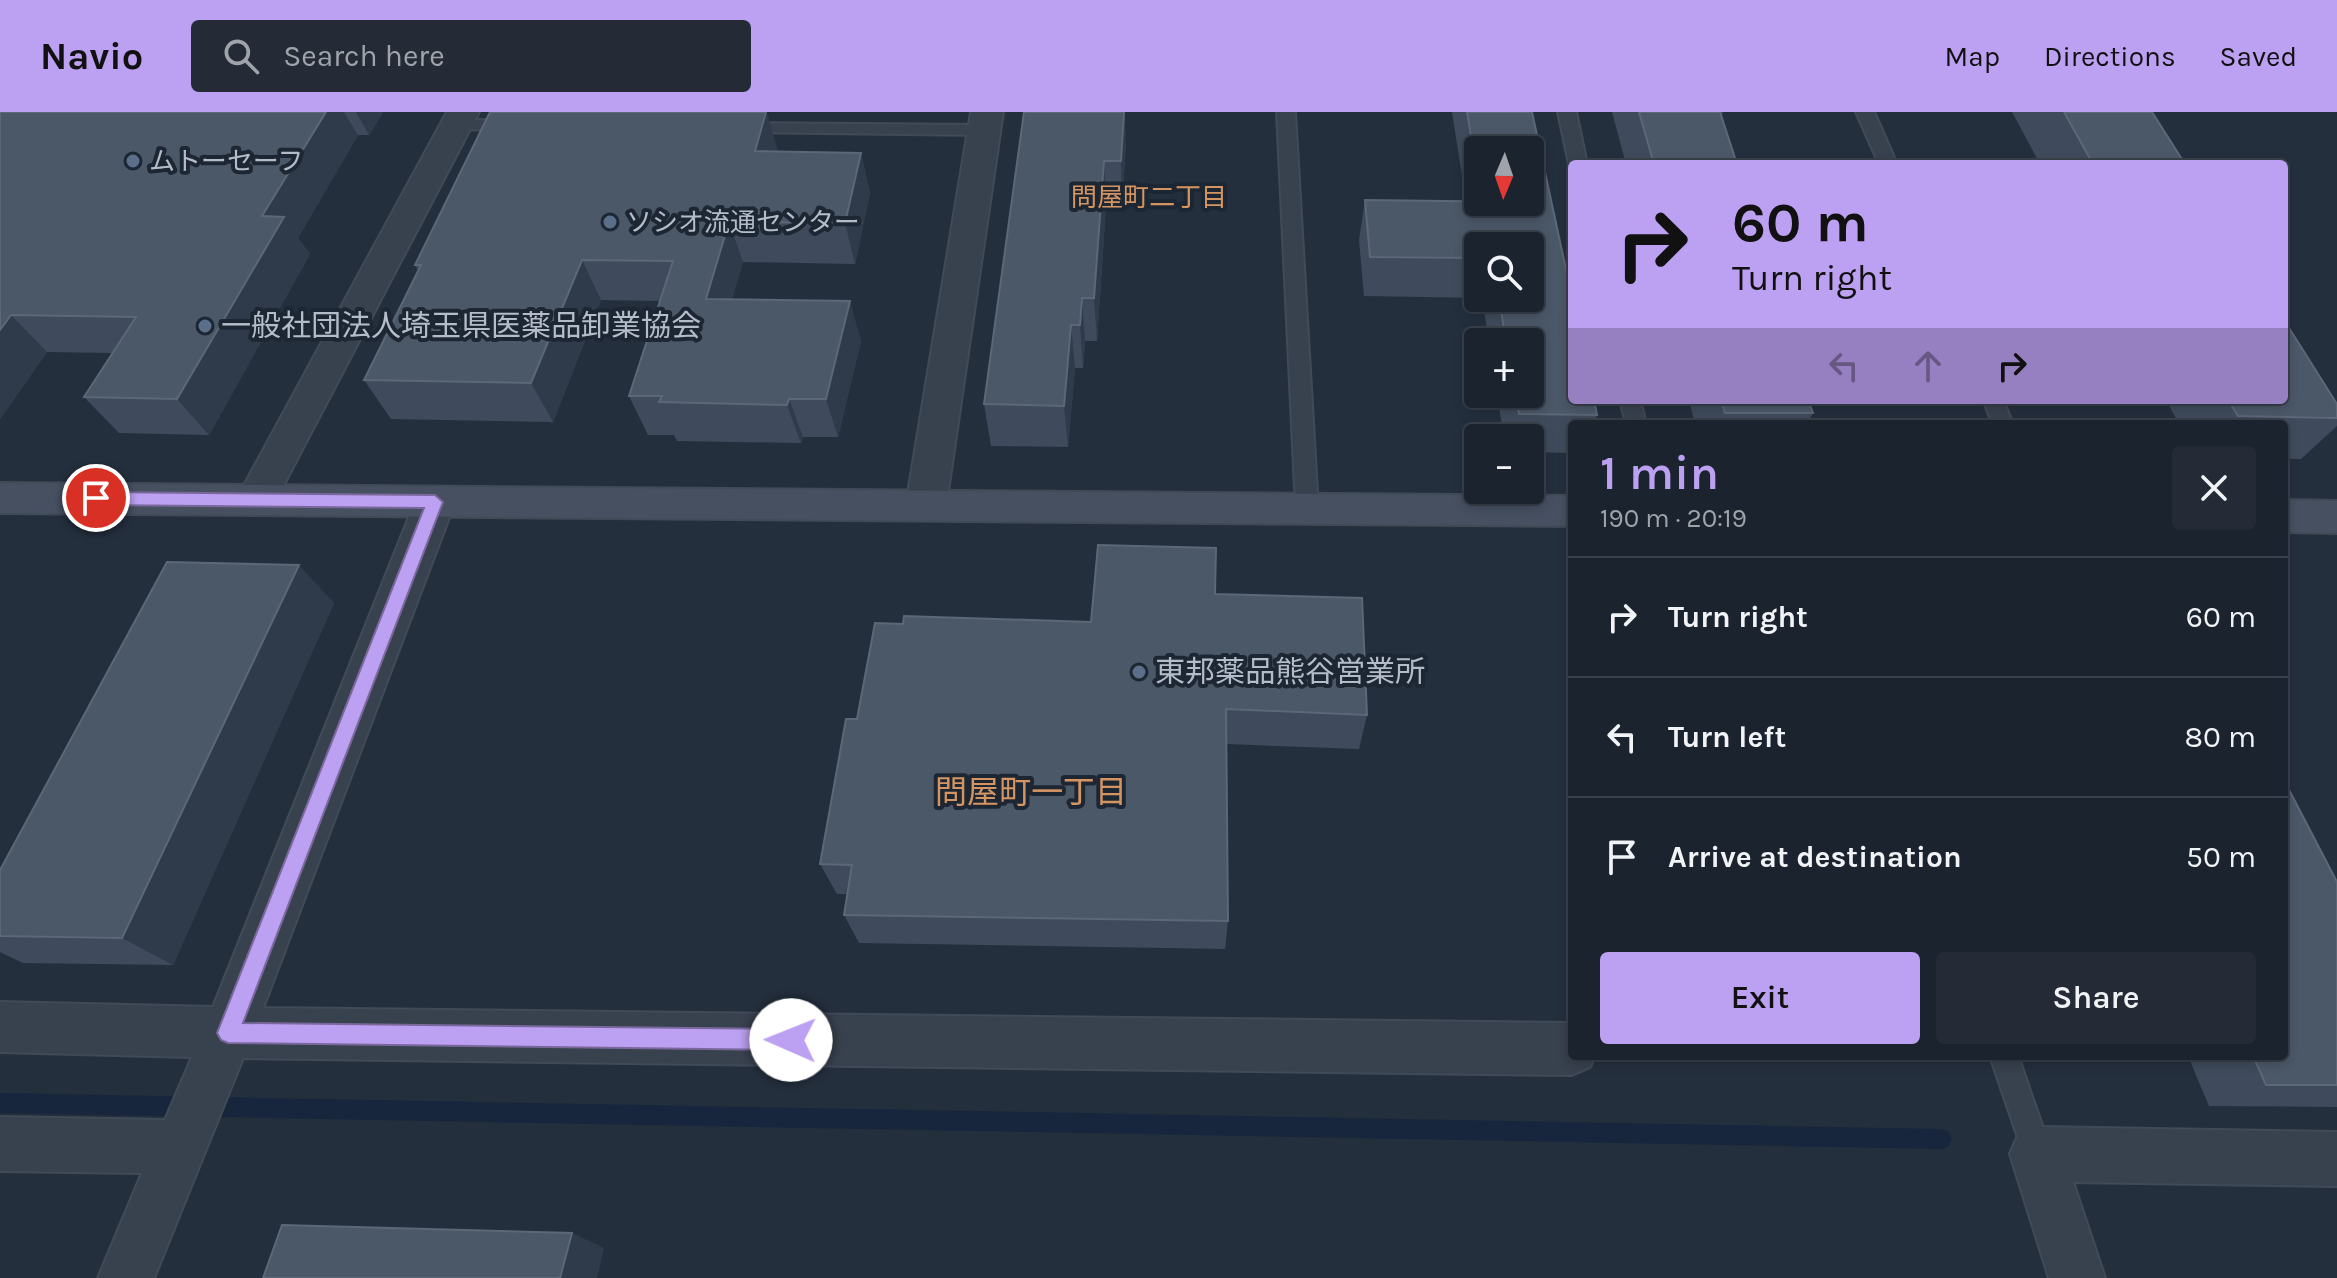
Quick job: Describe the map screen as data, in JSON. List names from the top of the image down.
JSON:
{
  "districts": ["問屋町二丁目", "問屋町一丁目"],
  "places": [
    "ムトーセーフ",
    "ソシオ流通センター",
    "一般社団法人埼玉県医薬品卸業協会",
    "東邦薬品熊谷営業所"
  ],
  "north": "bottom",
  "page": {
    "header": "Navio",
    "search": "Search here",
    "nav": ["Map", "Directions", "Saved"],
    "map_buttons": ["+", "−"],
    "turn": ["60 m", "Turn right"],
    "heading": ["1 min", "190 m · 20:19"],
    "list": [
      {
        "name": "Turn right",
        "value": "60 m"
      },
      {
        "name": "Turn left",
        "value": "80 m"
      },
      {
        "name": "Arrive at destination",
        "value": "50 m"
      }
    ],
    "buttons": ["Exit", "Share"]
  }
}
